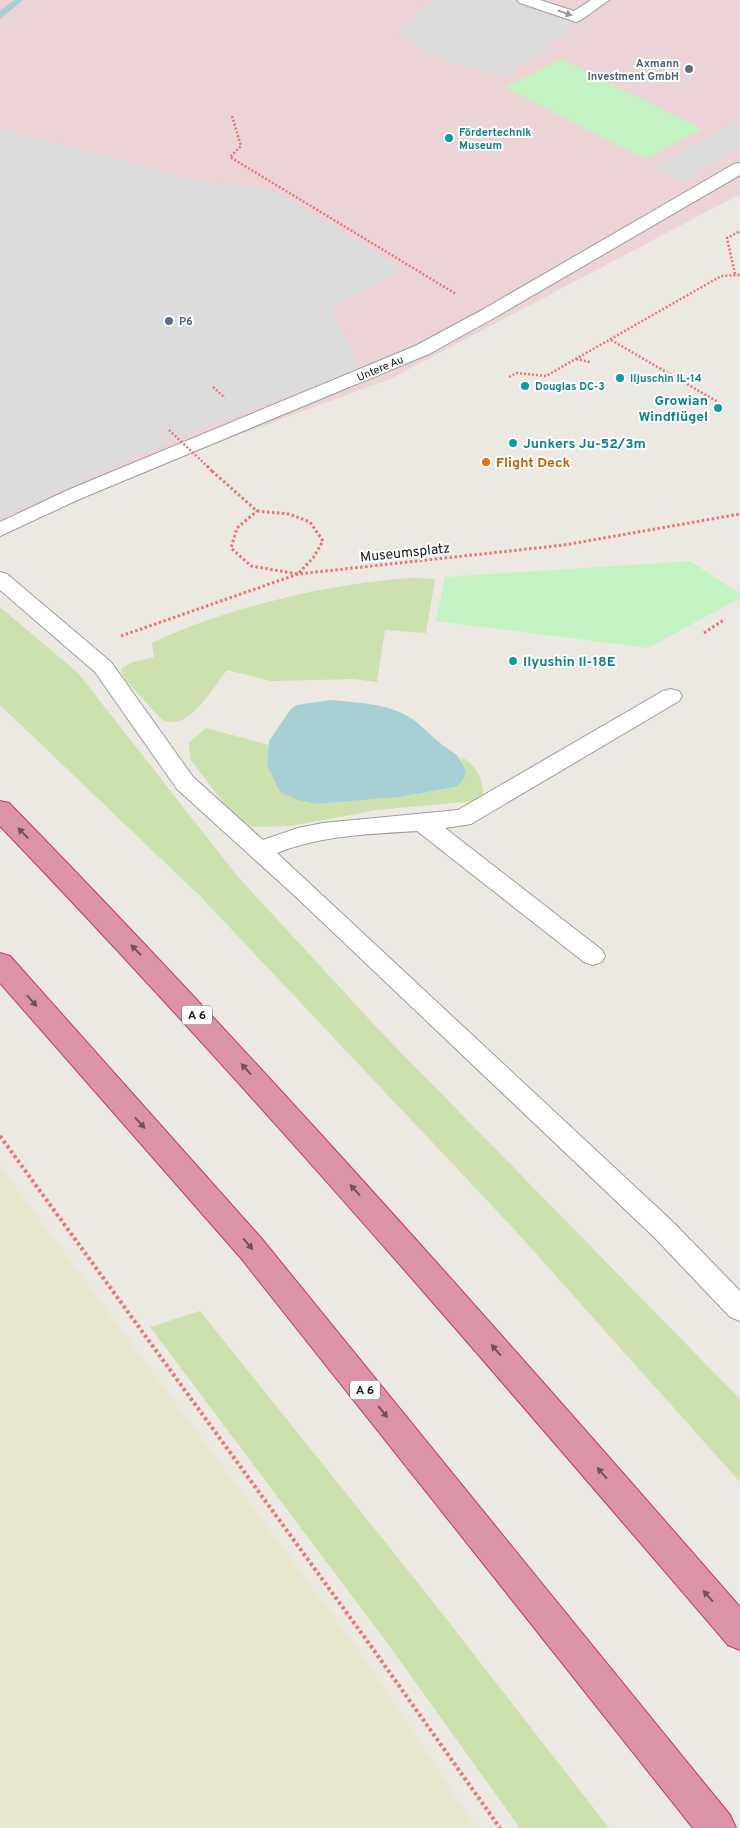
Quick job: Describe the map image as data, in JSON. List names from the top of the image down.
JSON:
{
  "streets": {
    "highway": ["A 6"],
    "lane": ["Untere Au"],
    "path": ["Museumsplatz"]
  },
  "places": [
    "Axmann Investment GmbH",
    "Fördertechnik Museum",
    "P6",
    "Iljuschin IL-14",
    "Douglas DC-3",
    "Growian Windflügel",
    "Junkers Ju-52/3m",
    "Flight Deck",
    "Ilyushin Il-18E"
  ]
}
